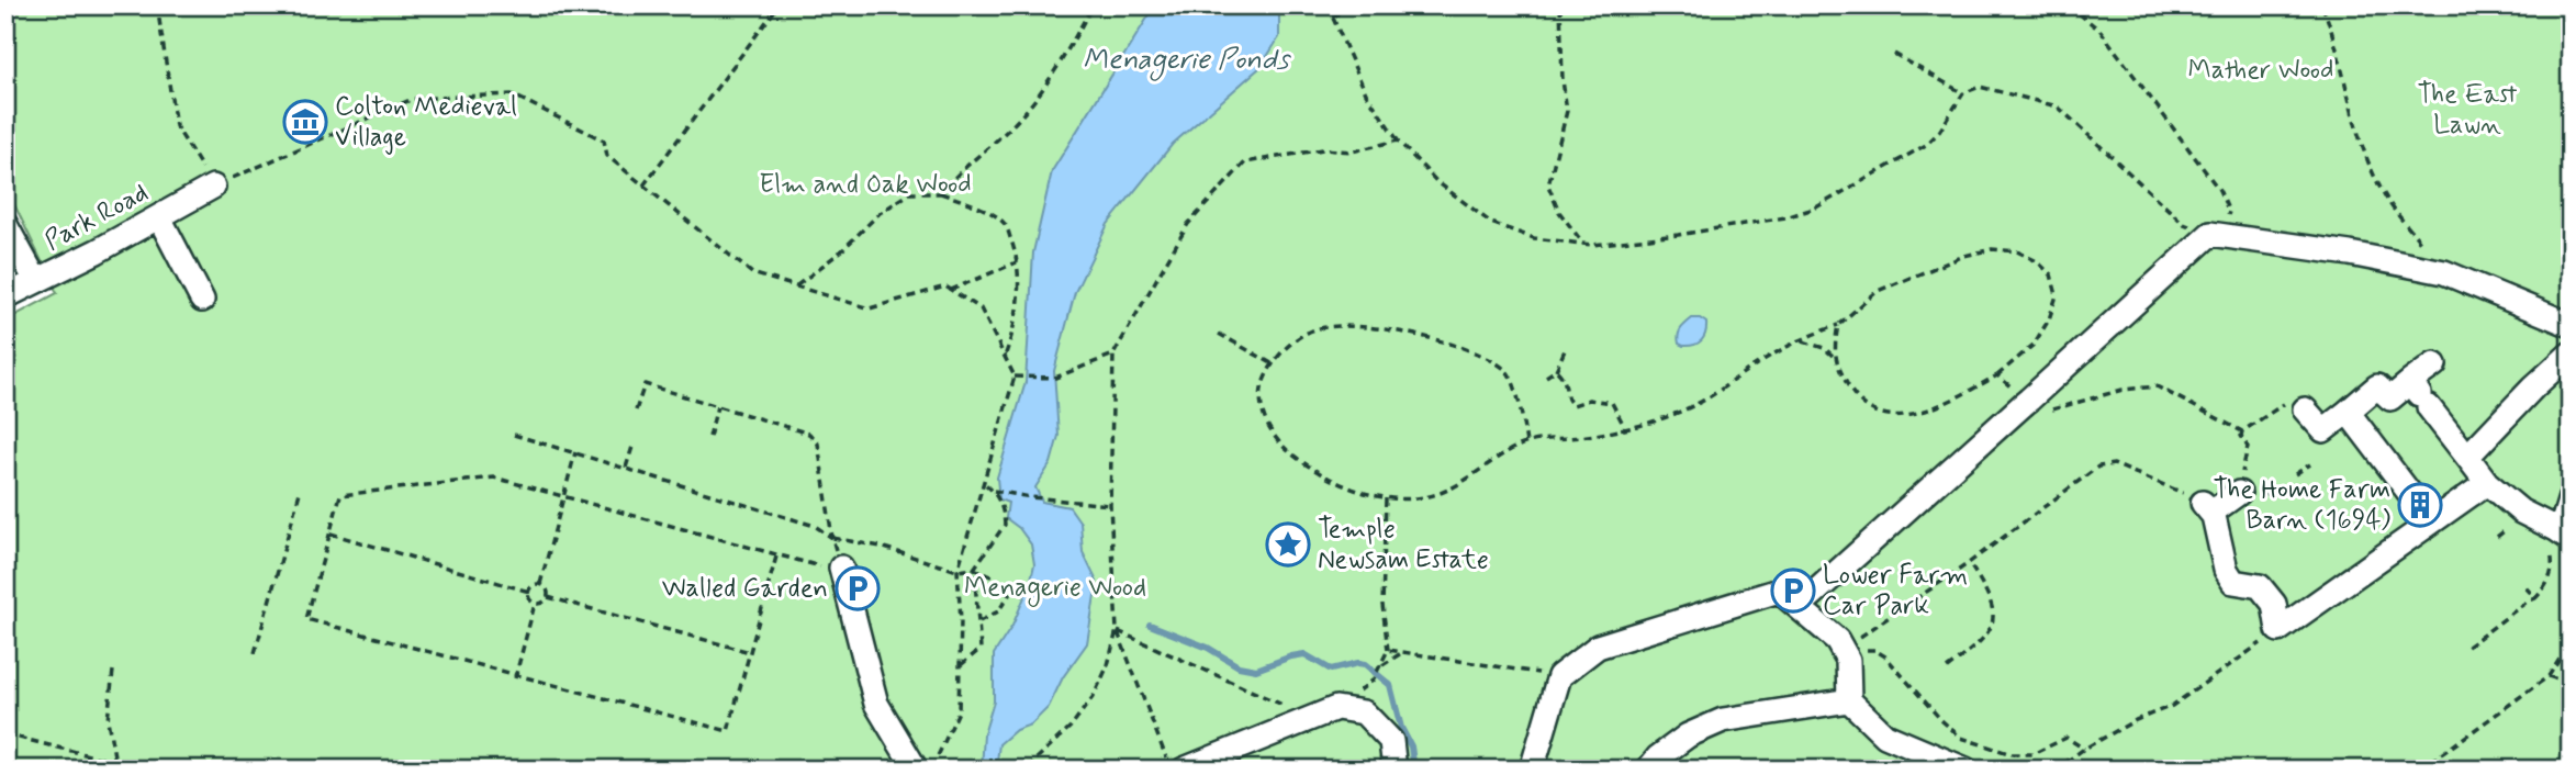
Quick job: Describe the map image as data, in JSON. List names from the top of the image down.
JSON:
{
  "streets": {
    "street": ["Park Road"]
  },
  "water": ["Menagerie Ponds"],
  "parks": [
    "Mather Wood",
    "The East Lawn",
    "Elm and Oak Wood",
    "Menagerie Wood"
  ],
  "places": {
    "museum": ["Colton Medieval Village"],
    "building": ["The Home Farm Barn (1694)"],
    "place": ["Temple Newsam Estate"],
    "parking": ["Walled Garden", "Lower Farm Car Park"]
  }
}
